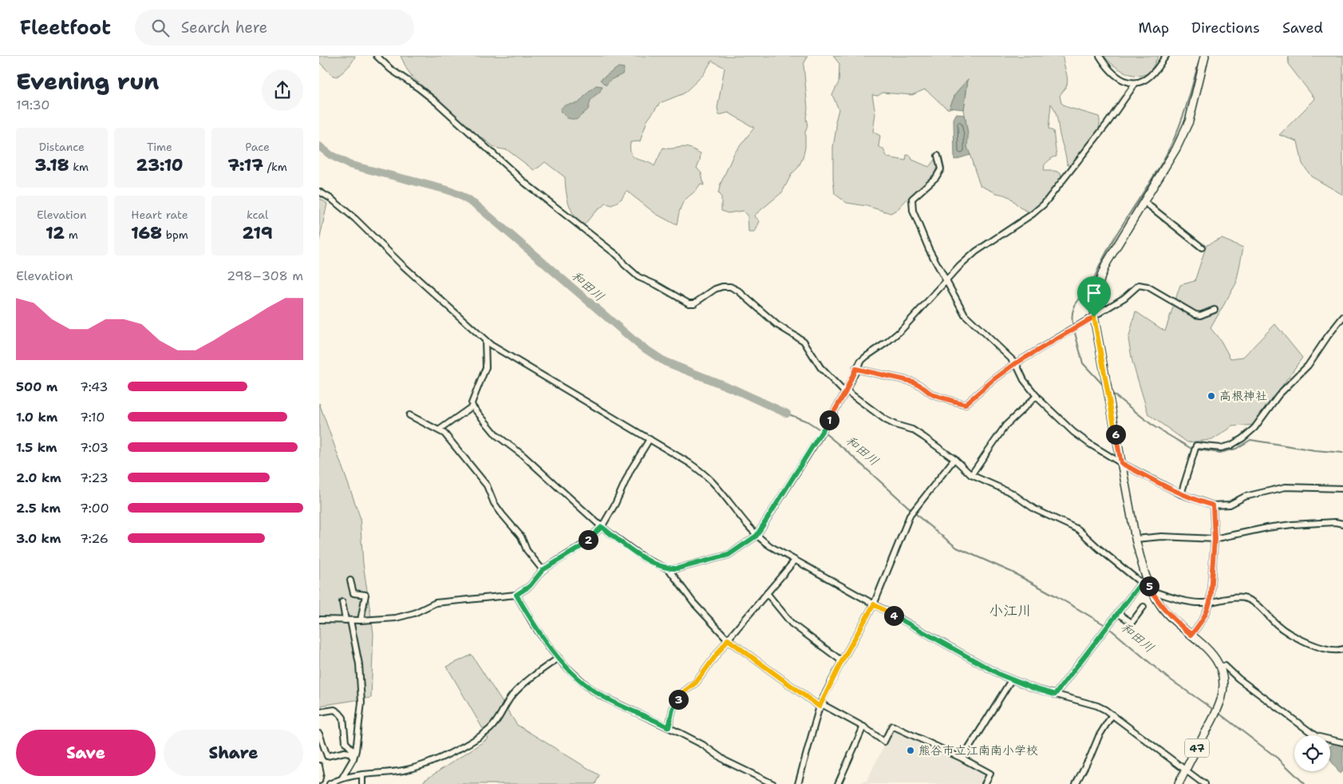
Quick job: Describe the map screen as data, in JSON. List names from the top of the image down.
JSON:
{
  "streets": {
    "main road": ["47"]
  },
  "districts": ["小江川"],
  "water": ["和田川"],
  "places": ["高根神社", "熊谷市立江南南小学校"],
  "page": {
    "header": "Fleetfoot",
    "search": "Search here",
    "nav": ["Map", "Directions", "Saved"],
    "heading": ["Evening run", "19:30"],
    "stats": [
      ["Distance", "3.18 km"],
      ["Time", "23:10"],
      ["Pace", "7:17 /km"],
      ["Elevation", "12 m"],
      ["Heart rate", "168 bpm"],
      ["kcal", "219"]
    ],
    "chart": ["Elevation", "298–308 m"],
    "list": [
      {
        "name": "500 m",
        "note": "7:43"
      },
      {
        "name": "1.0 km",
        "note": "7:10"
      },
      {
        "name": "1.5 km",
        "note": "7:03"
      },
      {
        "name": "2.0 km",
        "note": "7:23"
      },
      {
        "name": "2.5 km",
        "note": "7:00"
      },
      {
        "name": "3.0 km",
        "note": "7:26"
      }
    ],
    "pins": [
      "1",
      "6",
      "2",
      "5",
      "4",
      "3"
    ],
    "buttons": ["Save", "Share"]
  }
}
